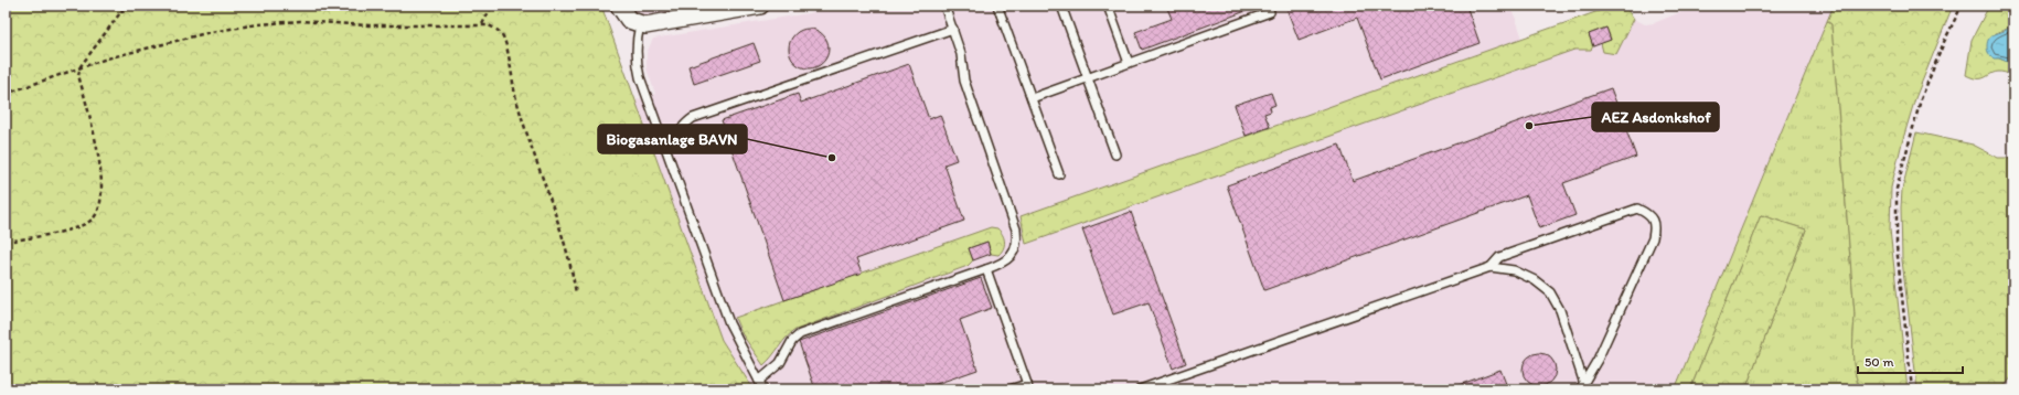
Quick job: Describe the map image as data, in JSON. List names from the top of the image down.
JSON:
{
  "places": ["AEZ Asdonkshof", "Biogasanlage BAVN"],
  "scale_bar": "50 m"
}
